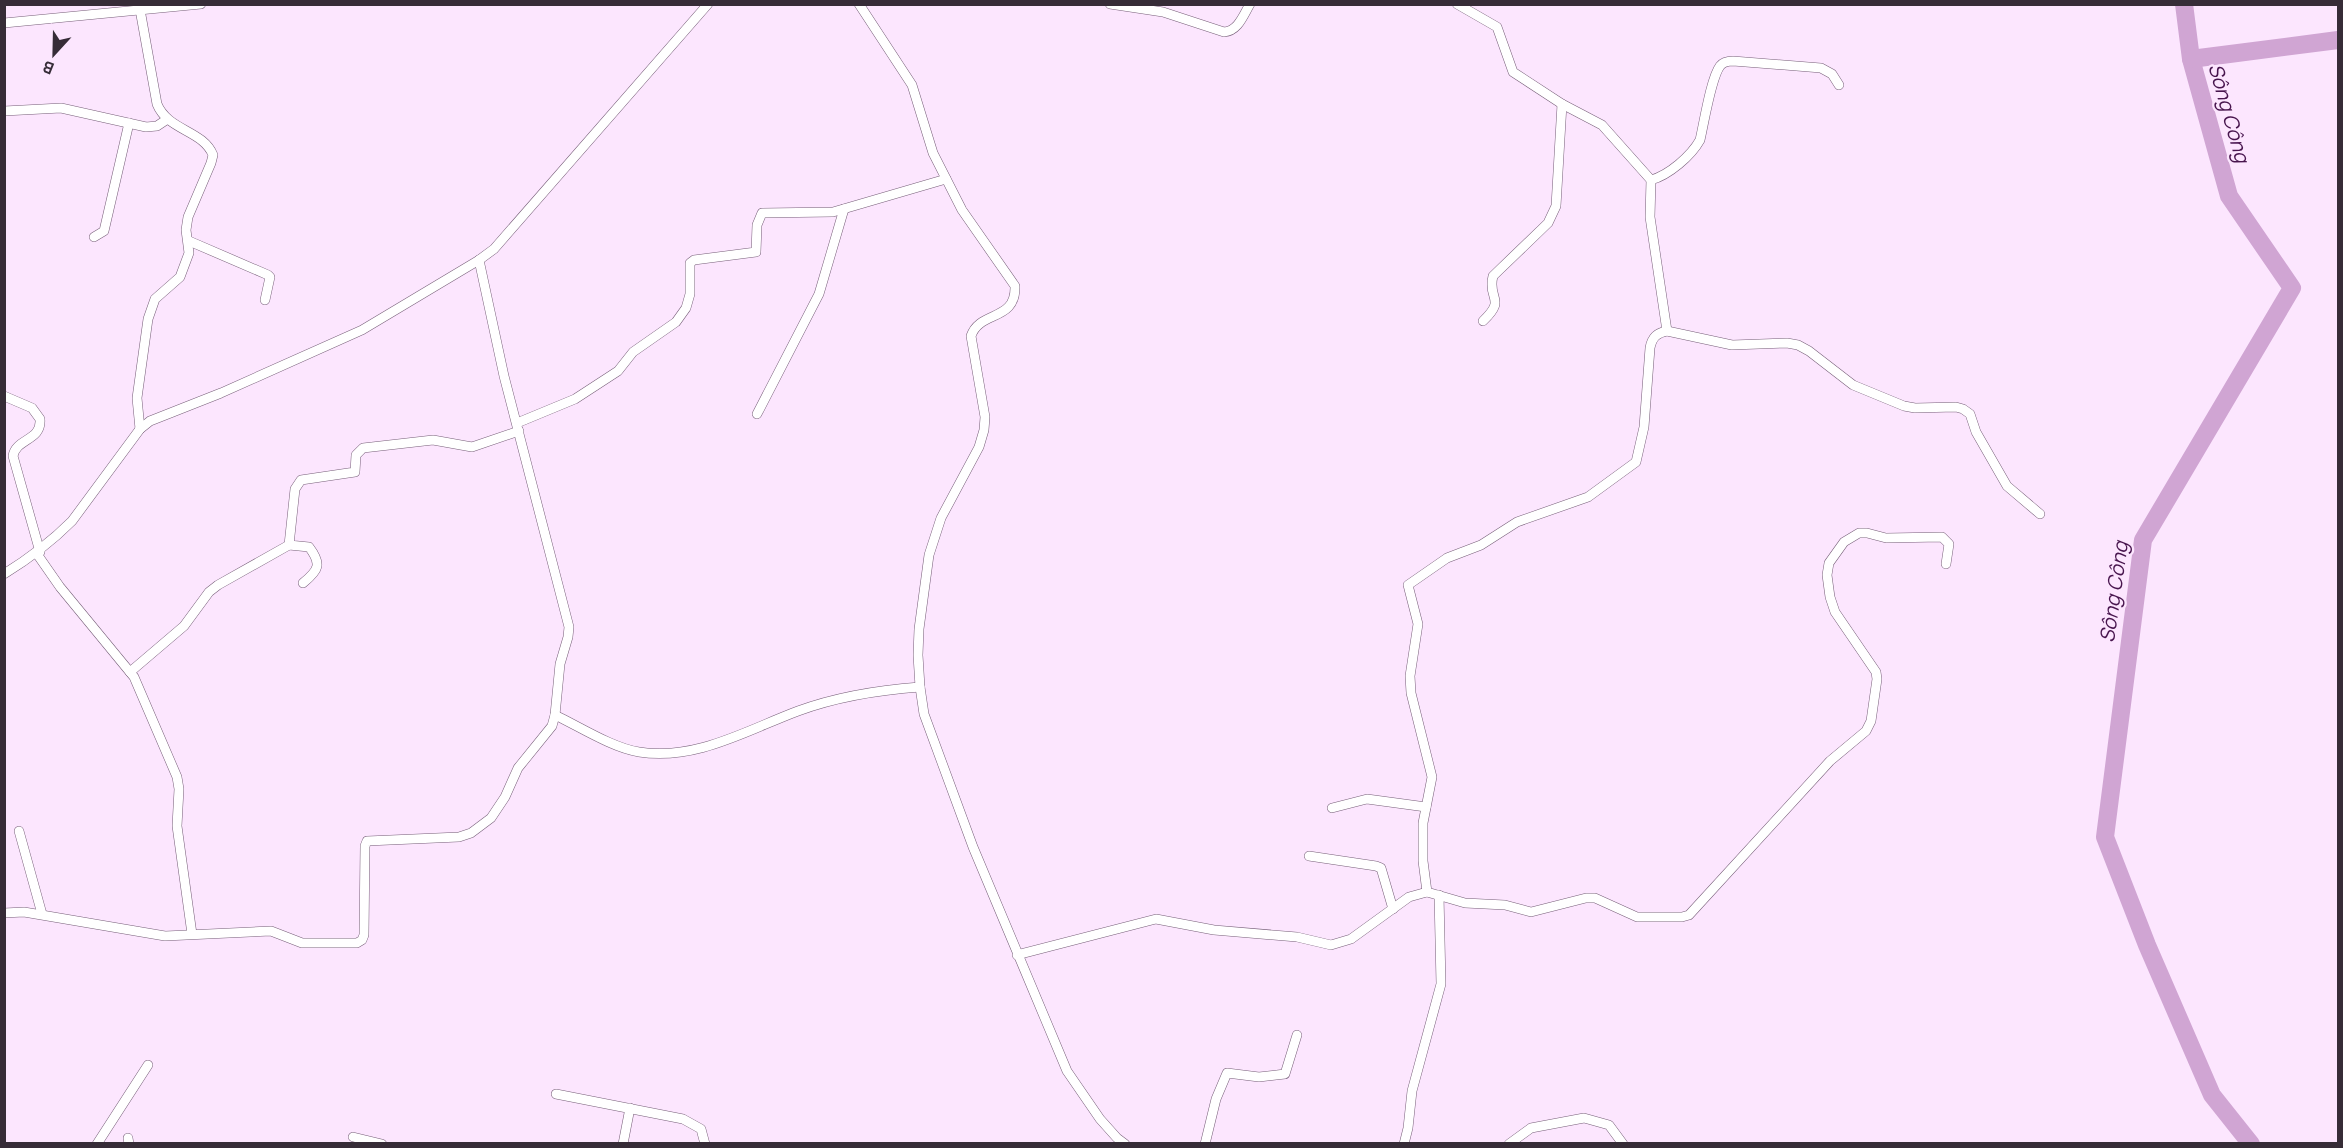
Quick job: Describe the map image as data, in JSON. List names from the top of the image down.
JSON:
{
  "water": ["Sông Công"],
  "north": "bottom"
}
